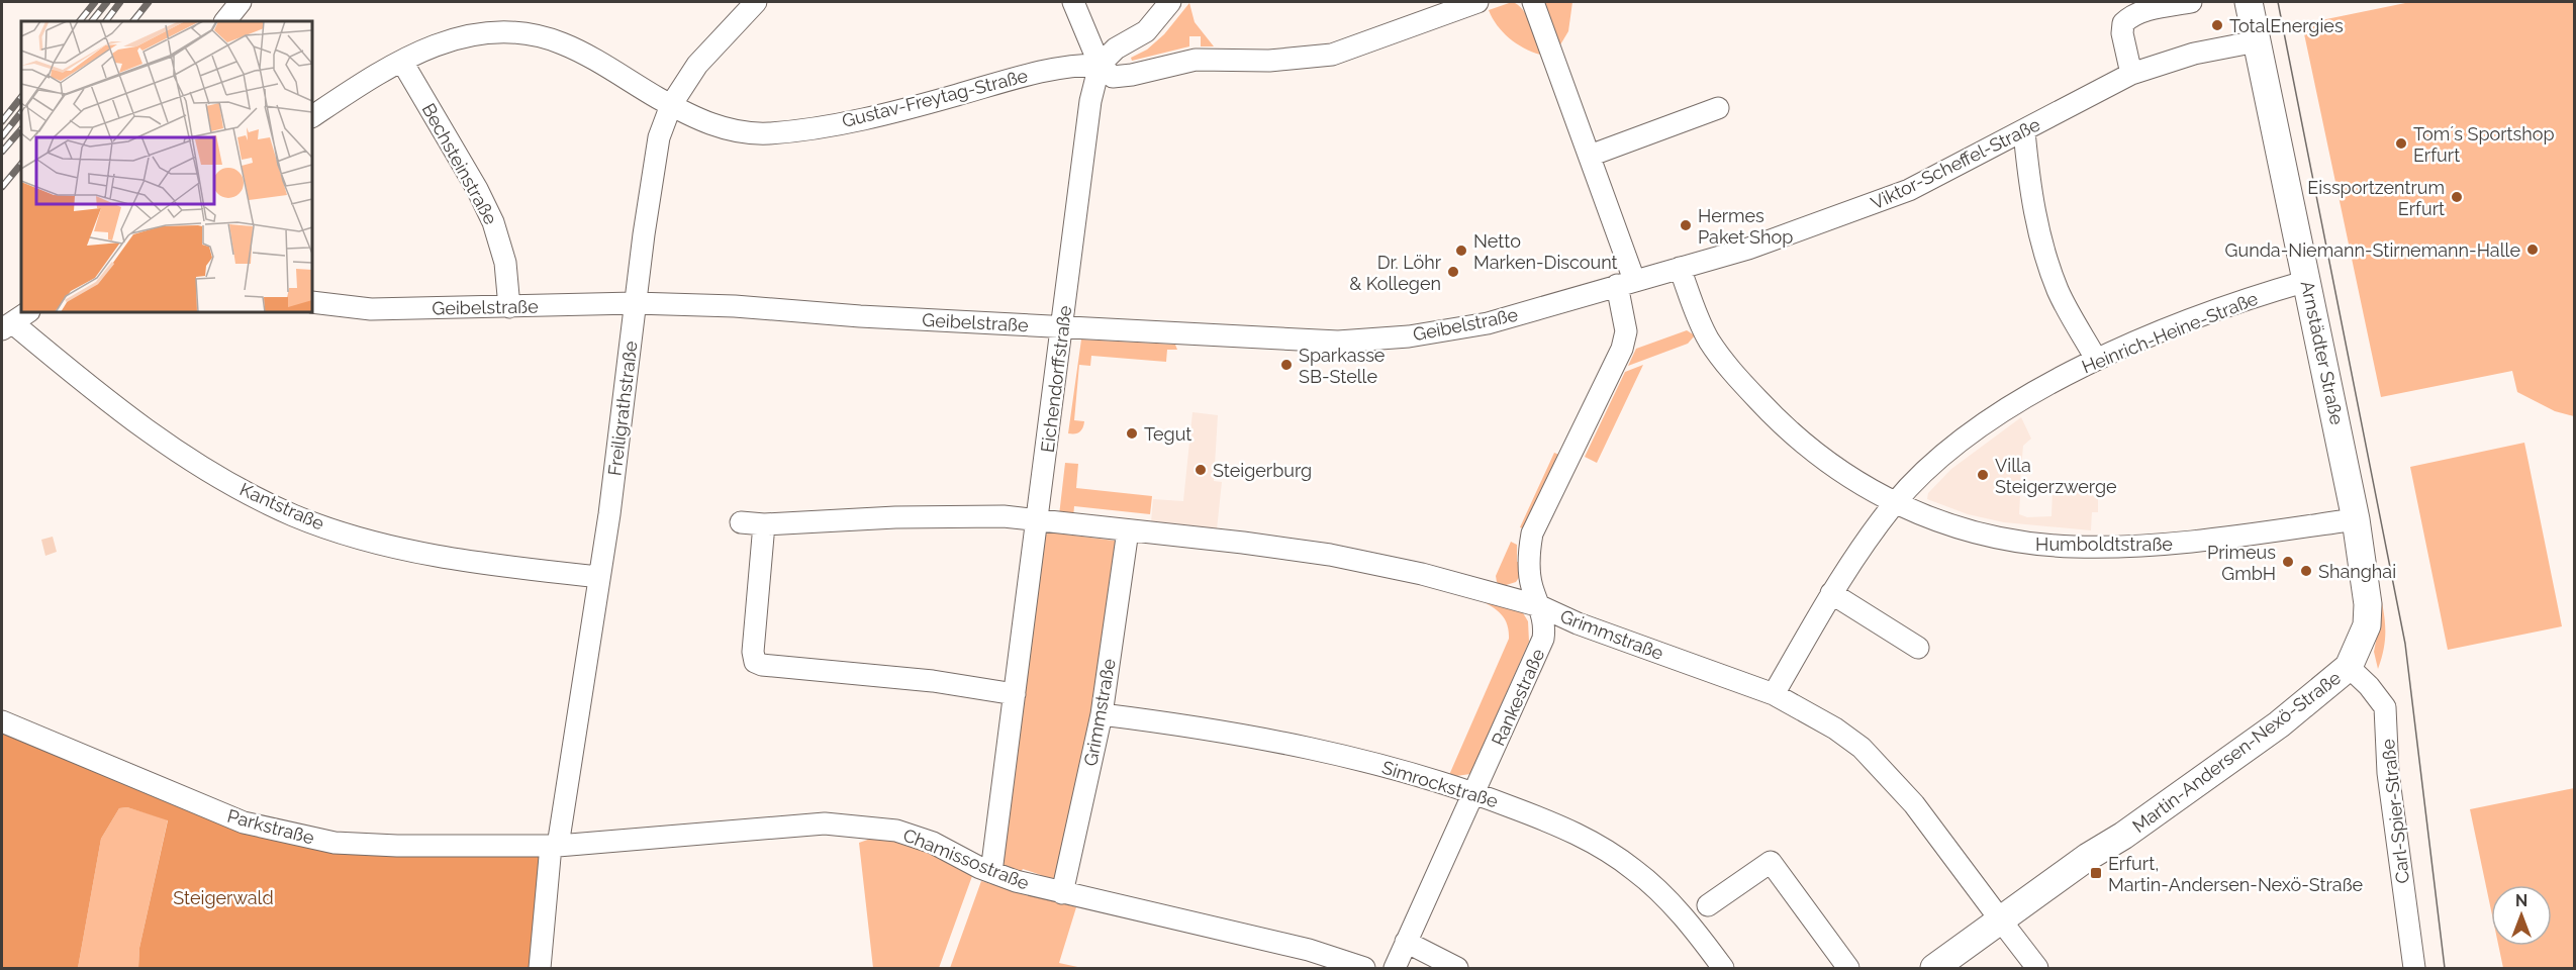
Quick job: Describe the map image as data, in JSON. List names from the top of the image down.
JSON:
{
  "streets": {
    "main road": ["Arnstädter Straße", "Martin-Andersen-Nexö-Straße"],
    "street": [
      "Gustav-Freytag-Straße",
      "Bechsteinstraße",
      "Viktor-Scheffel-Straße",
      "Geibelstraße",
      "Heinrich-Heine-Straße",
      "Eichendorffstraße",
      "Freiligrathstraße",
      "Kantstraße",
      "Humboldtstraße",
      "Grimmstraße",
      "Rankestraße",
      "Simrockstraße",
      "Carl-Spier-Straße",
      "Parkstraße",
      "Chamissostraße"
    ]
  },
  "crossings": [
    ["Gustav-Freytag-Straße", "Bechsteinstraße"],
    ["Gustav-Freytag-Straße", "Eichendorffstraße"],
    ["Gustav-Freytag-Straße", "Freiligrathstraße"],
    ["Bechsteinstraße", "Geibelstraße"],
    ["Viktor-Scheffel-Straße", "Geibelstraße"],
    ["Viktor-Scheffel-Straße", "Arnstädter Straße"],
    ["Viktor-Scheffel-Straße", "Humboldtstraße"],
    ["Viktor-Scheffel-Straße", "Rankestraße"],
    ["Geibelstraße", "Eichendorffstraße"],
    ["Geibelstraße", "Freiligrathstraße"],
    ["Geibelstraße", "Rankestraße"],
    ["Heinrich-Heine-Straße", "Arnstädter Straße"],
    ["Heinrich-Heine-Straße", "Humboldtstraße"],
    ["Heinrich-Heine-Straße", "Grimmstraße"],
    ["Arnstädter Straße", "Humboldtstraße"],
    ["Arnstädter Straße", "Martin-Andersen-Nexö-Straße"],
    ["Arnstädter Straße", "Carl-Spier-Straße"],
    ["Eichendorffstraße", "Grimmstraße"],
    ["Eichendorffstraße", "Chamissostraße"],
    ["Freiligrathstraße", "Kantstraße"],
    ["Freiligrathstraße", "Parkstraße"],
    ["Freiligrathstraße", "Chamissostraße"],
    ["Grimmstraße", "Rankestraße"],
    ["Grimmstraße", "Martin-Andersen-Nexö-Straße"],
    ["Grimmstraße", "Simrockstraße"],
    ["Grimmstraße", "Chamissostraße"],
    ["Rankestraße", "Simrockstraße"],
    ["Martin-Andersen-Nexö-Straße", "Carl-Spier-Straße"],
    ["Parkstraße", "Chamissostraße"]
  ],
  "parks": ["Steigerwald"],
  "places": {
    "other": [
      "TotalEnergies",
      "Tom´s Sportshop Erfurt",
      "Eissportzentrum Erfurt",
      "Hermes Paket Shop",
      "Gunda-Niemann-Stirnemann-Halle",
      "Netto Marken-Discount",
      "Dr. Löhr & Kollegen",
      "Sparkasse SB-Stelle",
      "Tegut",
      "Steigerburg",
      "Villa Steigerzwerge",
      "Primeus GmbH",
      "Shanghai"
    ],
    "transit": ["Erfurt, Martin-Andersen-Nexö-Straße"]
  },
  "north": "top"
}
